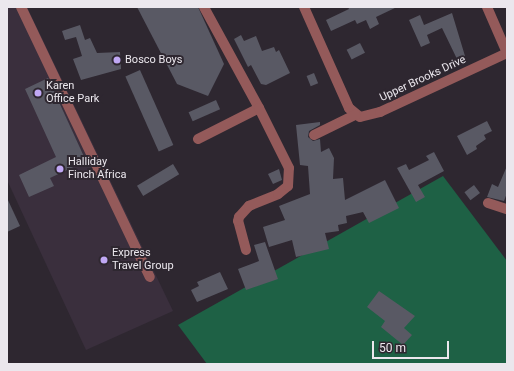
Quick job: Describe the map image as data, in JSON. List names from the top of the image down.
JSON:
{
  "streets": {
    "street": ["Upper Brooks Drive"]
  },
  "places": [
    "Bosco Boys",
    "Karen Office Park",
    "Halliday Finch Africa",
    "Express Travel Group"
  ],
  "scale_bar": "50 m"
}
